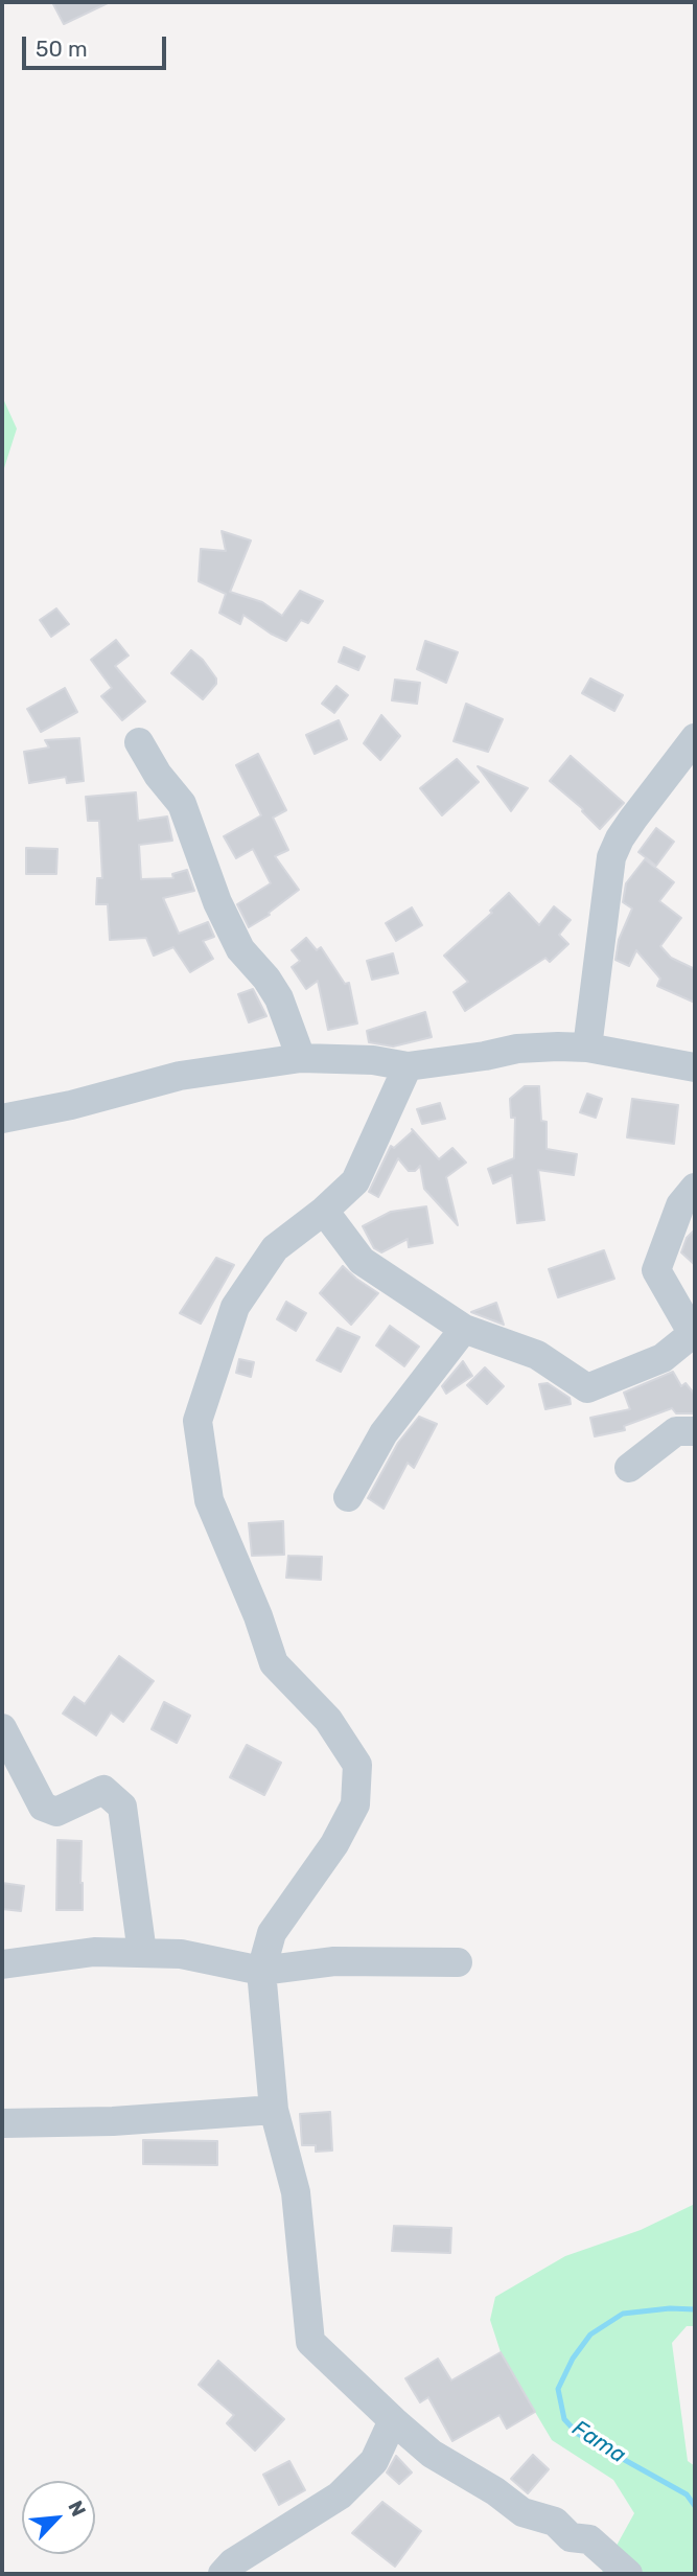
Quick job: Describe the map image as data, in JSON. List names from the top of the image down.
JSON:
{
  "water": ["Fama"],
  "scale_bar": "50 m",
  "north": "top right"
}
